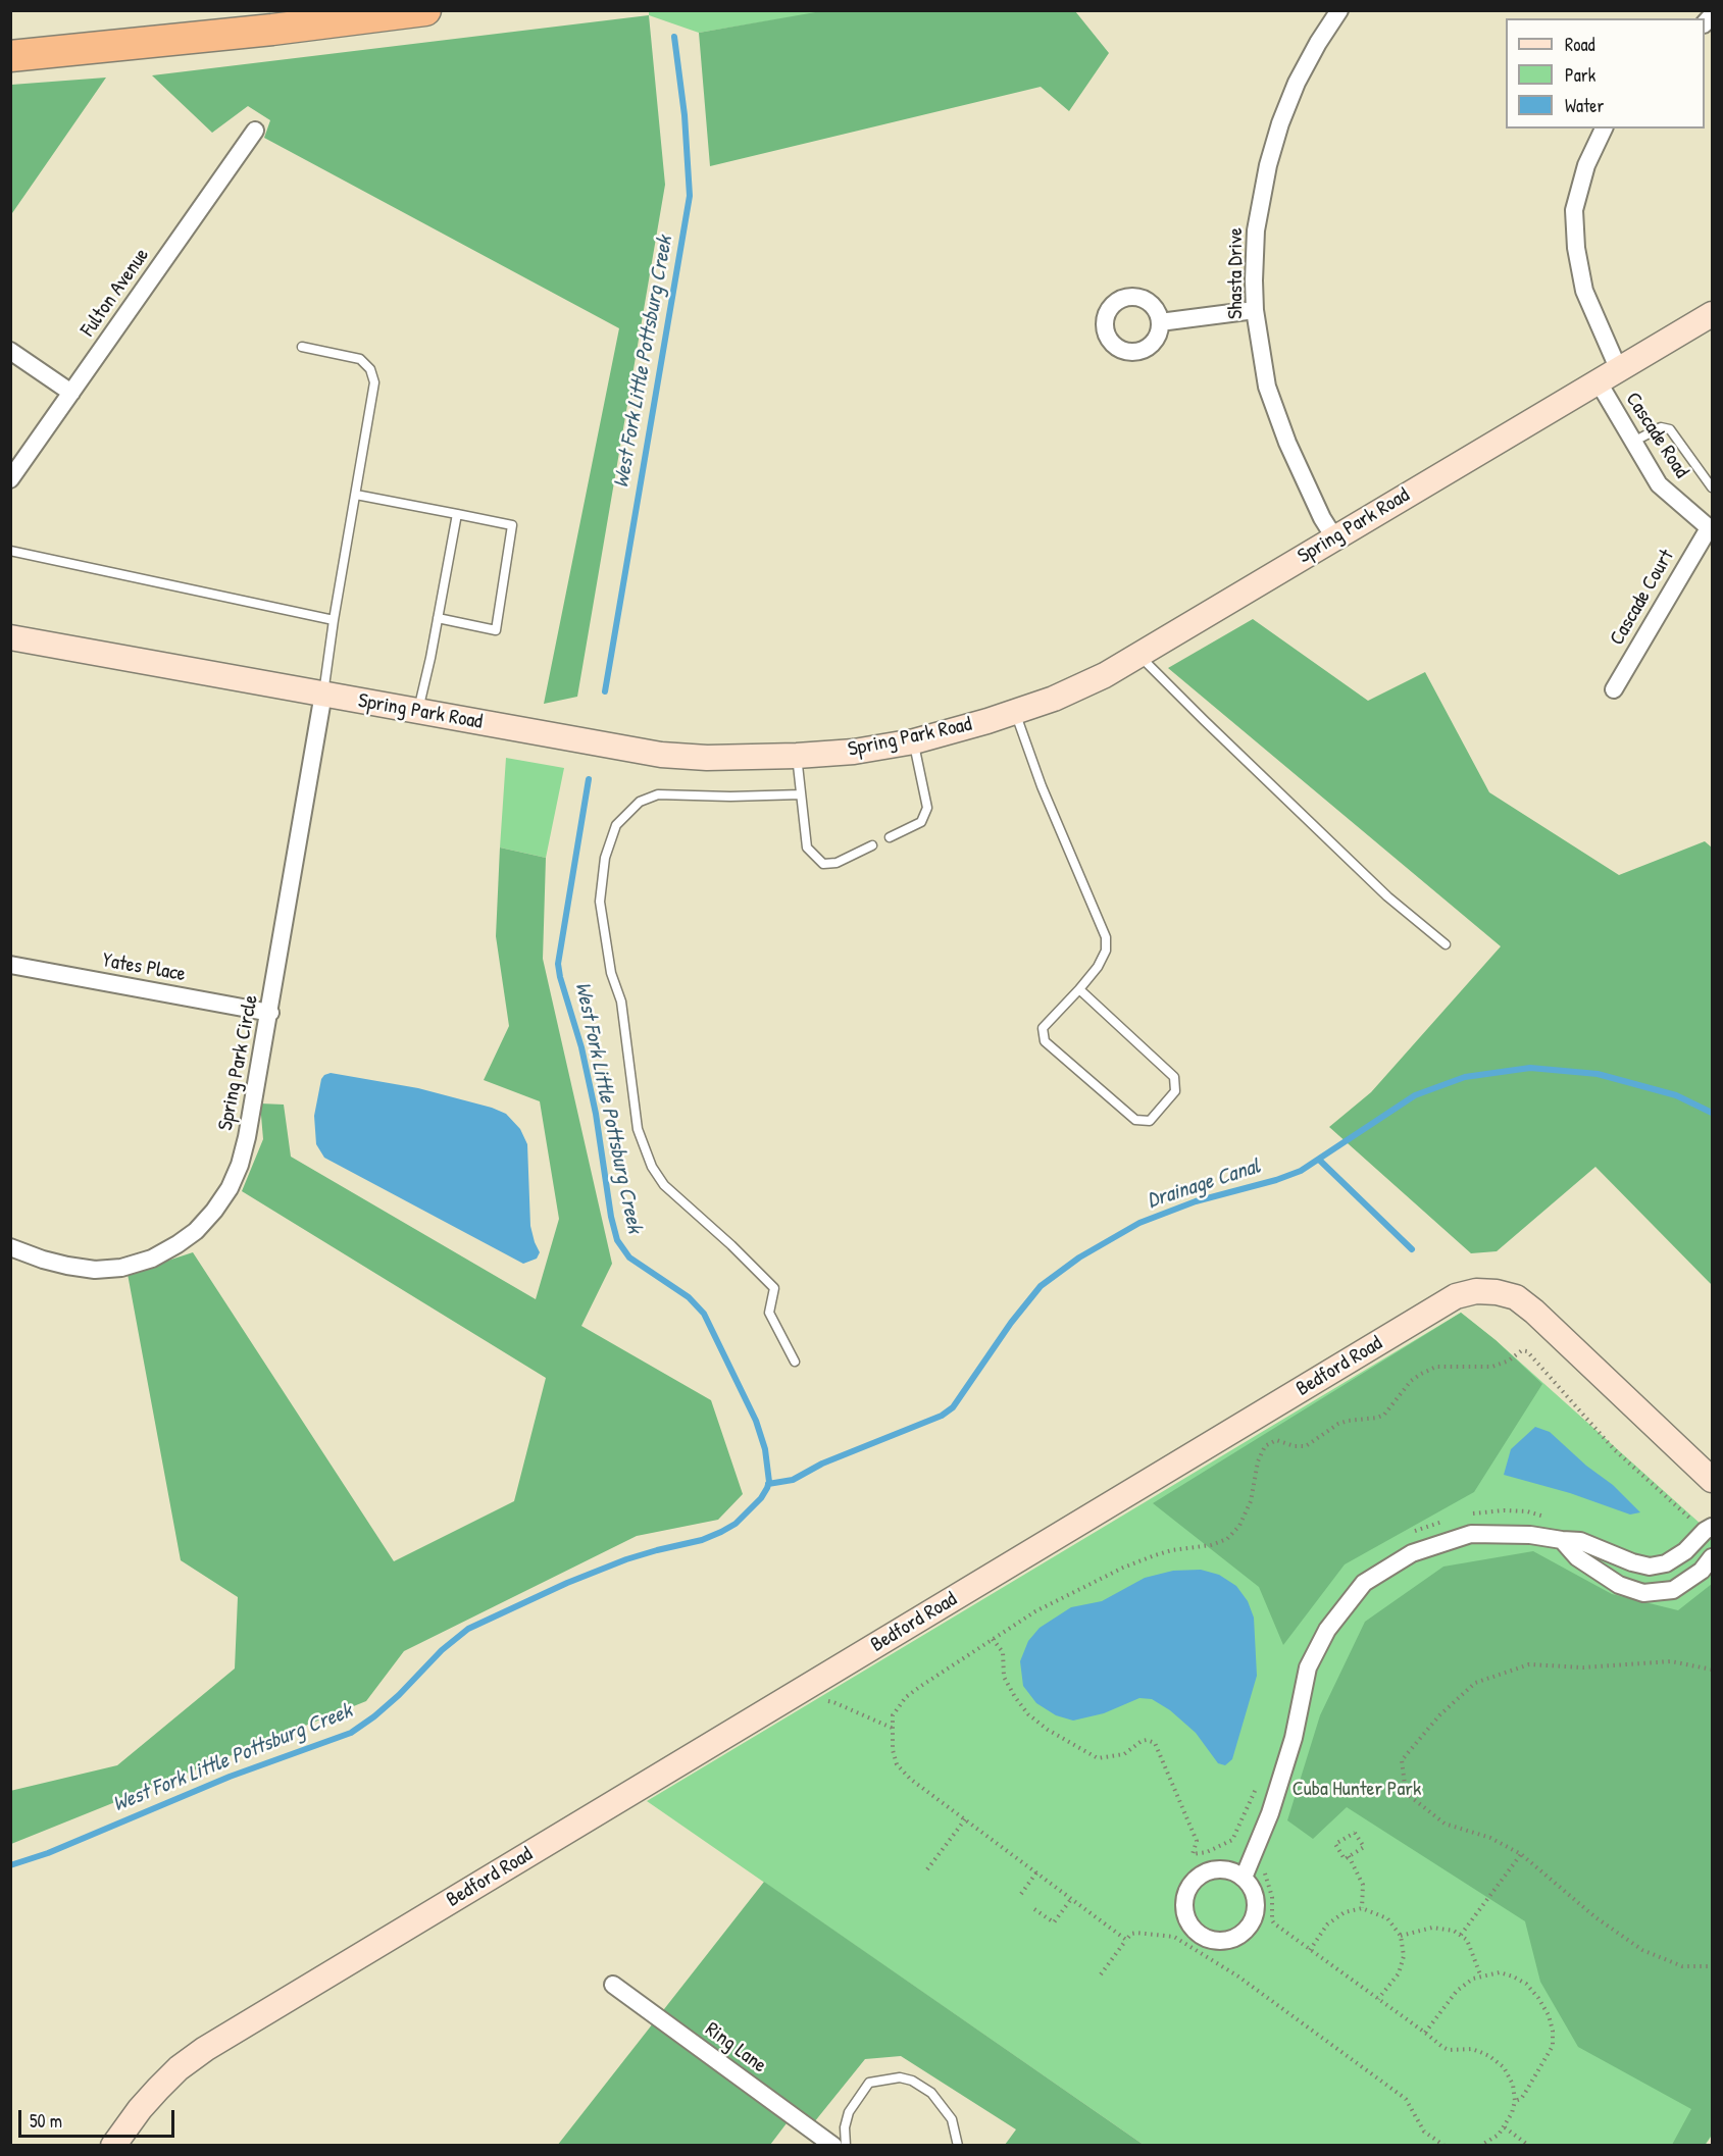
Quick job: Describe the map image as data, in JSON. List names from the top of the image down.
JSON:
{
  "streets": {
    "street": [
      "Shasta Drive",
      "Fulton Avenue",
      "Cascade Road",
      "Spring Park Road",
      "Cascade Court",
      "Yates Place",
      "Spring Park Circle",
      "Bedford Road",
      "Ring Lane"
    ]
  },
  "crossings": [
    ["Shasta Drive", "Spring Park Road"],
    ["Cascade Road", "Spring Park Road"],
    ["Cascade Road", "Cascade Court"],
    ["Spring Park Road", "Spring Park Circle"],
    ["Yates Place", "Spring Park Circle"]
  ],
  "water": ["West Fork Little Pottsburg Creek", "Drainage Canal"],
  "parks": ["Cuba Hunter Park"],
  "legend": ["Road", "Park", "Water"],
  "scale_bar": "50 m"
}
